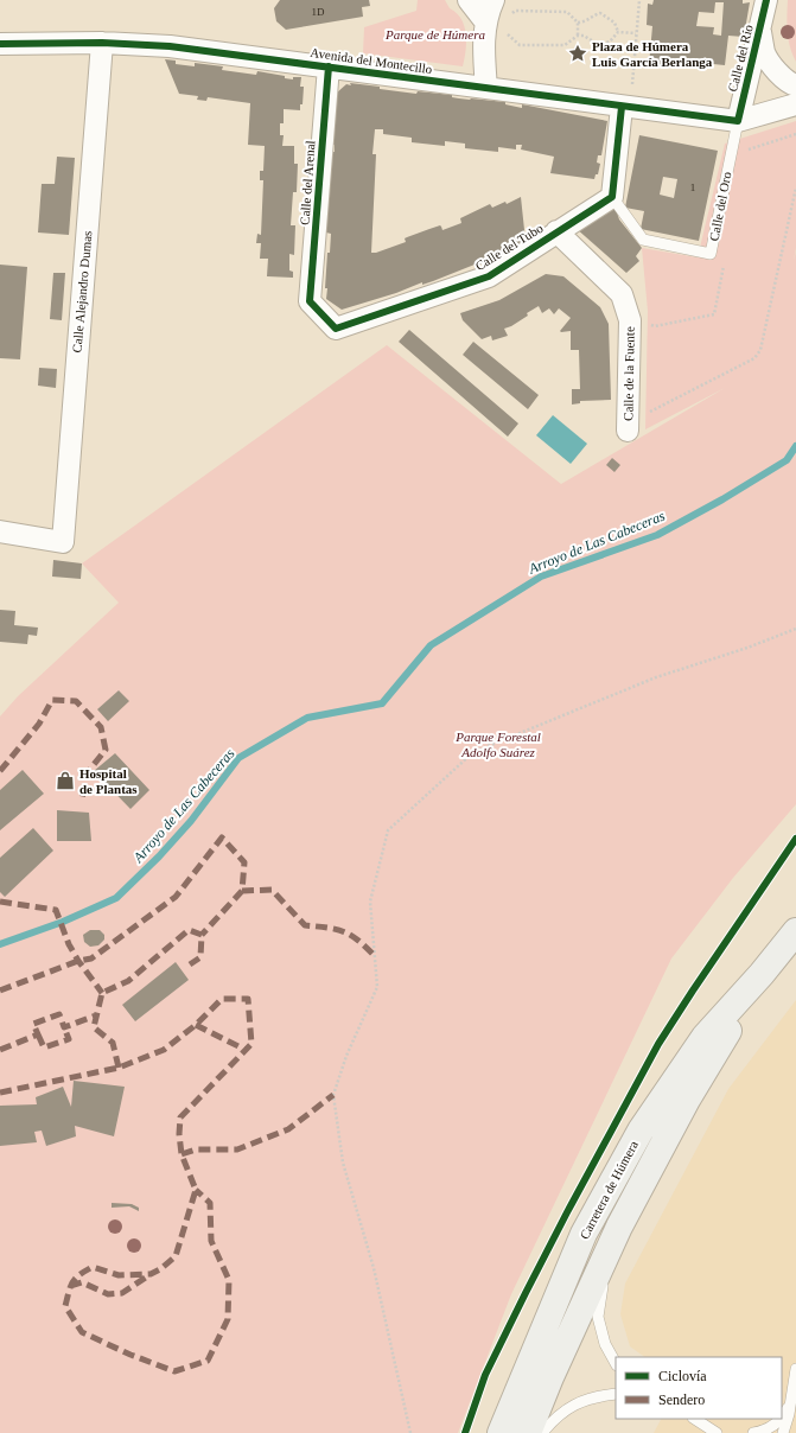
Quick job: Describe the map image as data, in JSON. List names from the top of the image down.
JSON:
{
  "streets": {
    "main road": ["Carretera de Húmera"],
    "street": [
      "Calle del Río",
      "Avenida del Montecillo",
      "Calle del Arenal",
      "Calle del Tubo",
      "Calle Alejandro Dumas",
      "Calle de la Fuente"
    ],
    "lane": ["Calle del Oro"]
  },
  "crossings": [
    ["Calle del Río", "Avenida del Montecillo"],
    ["Calle del Río", "Calle del Oro"],
    ["Avenida del Montecillo", "Calle del Arenal"],
    ["Avenida del Montecillo", "Calle del Oro"],
    ["Avenida del Montecillo", "Calle Alejandro Dumas"],
    ["Calle del Arenal", "Calle del Tubo"],
    ["Calle del Oro", "Calle del Tubo"],
    ["Calle del Tubo", "Calle de la Fuente"]
  ],
  "water": ["Arroyo de Las Cabeceras"],
  "parks": ["Parque de Húmera", "Parque Forestal Adolfo Suárez"],
  "places": {
    "place": ["Plaza de Húmera Luis García Berlanga"],
    "shop": ["Hospital de Plantas"]
  },
  "house_numbers": ["1D", "1"],
  "legend": ["Ciclovía", "Sendero"]
}
